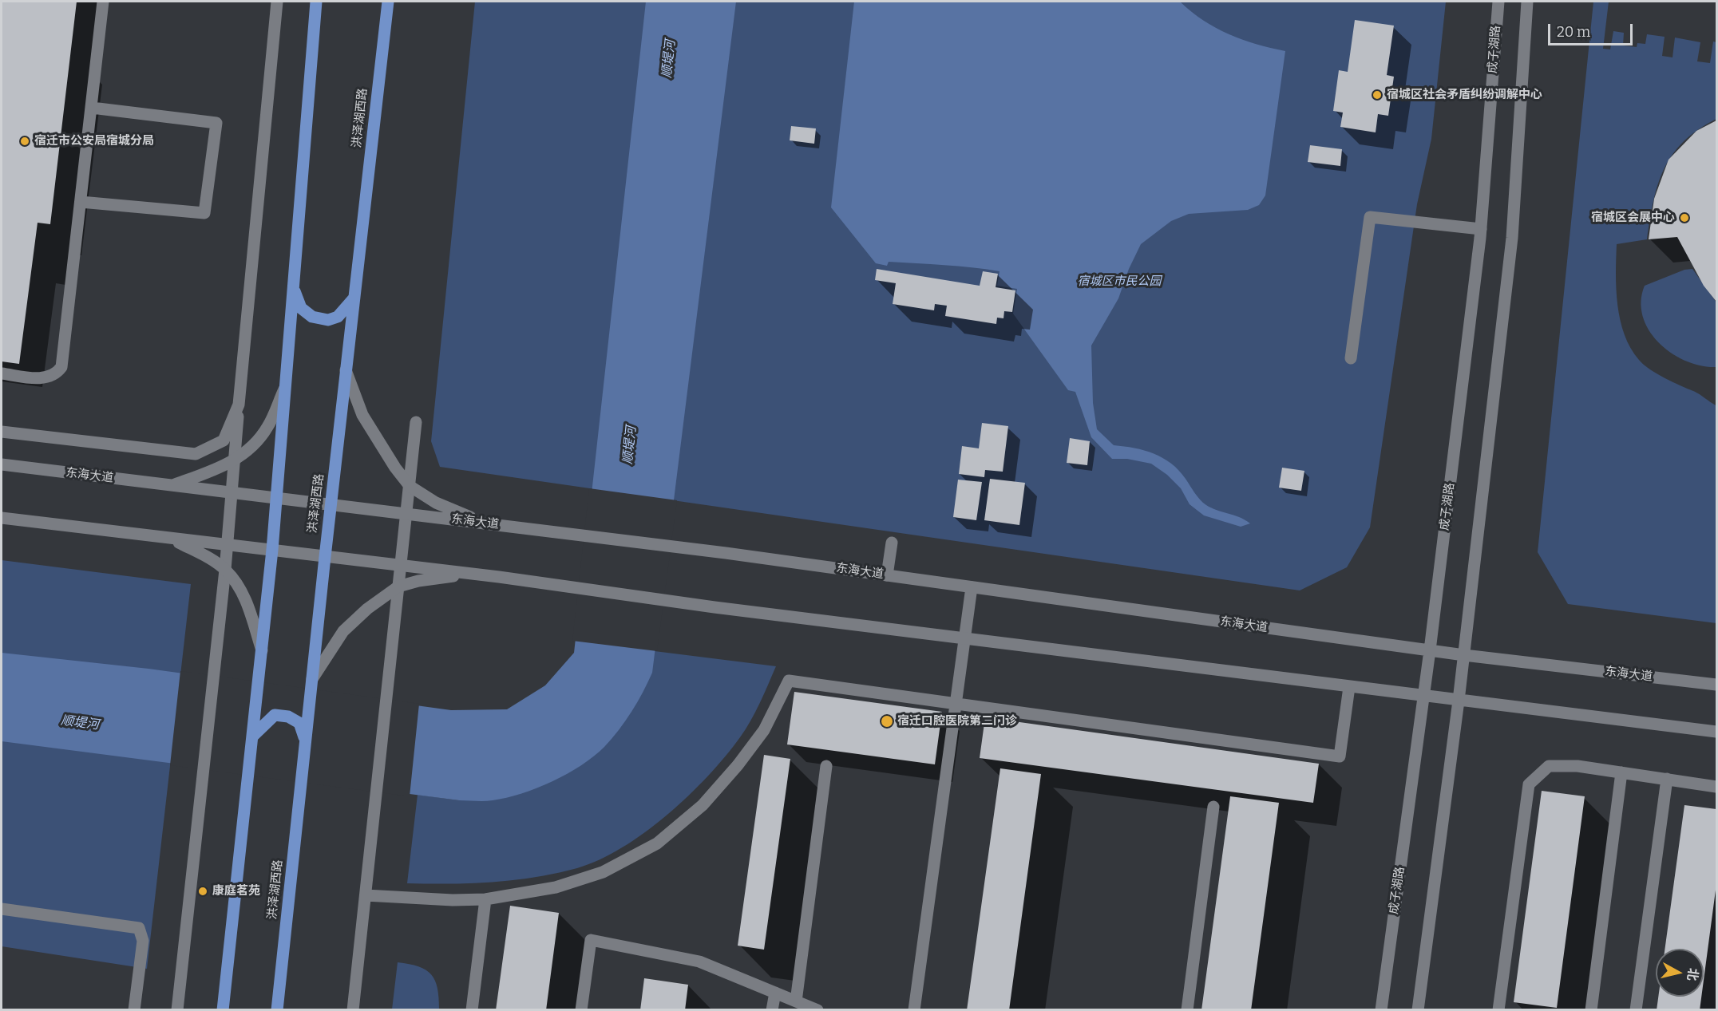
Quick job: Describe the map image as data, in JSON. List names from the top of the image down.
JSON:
{
  "streets": {
    "main road": ["洪泽湖西路"],
    "street": ["成子湖路", "东海大道"]
  },
  "crossings": [
    ["成子湖路", "东海大道"],
    ["洪泽湖西路", "东海大道"]
  ],
  "water": ["顺堤河"],
  "parks": ["宿城区市民公园"],
  "places": [
    "宿城区社会矛盾纠纷调解中心",
    "宿迁市公安局宿城分局",
    "宿城区会展中心",
    "宿迁口腔医院第二门诊",
    "康庭茗苑"
  ],
  "scale_bar": "20 m",
  "north": "right"
}
